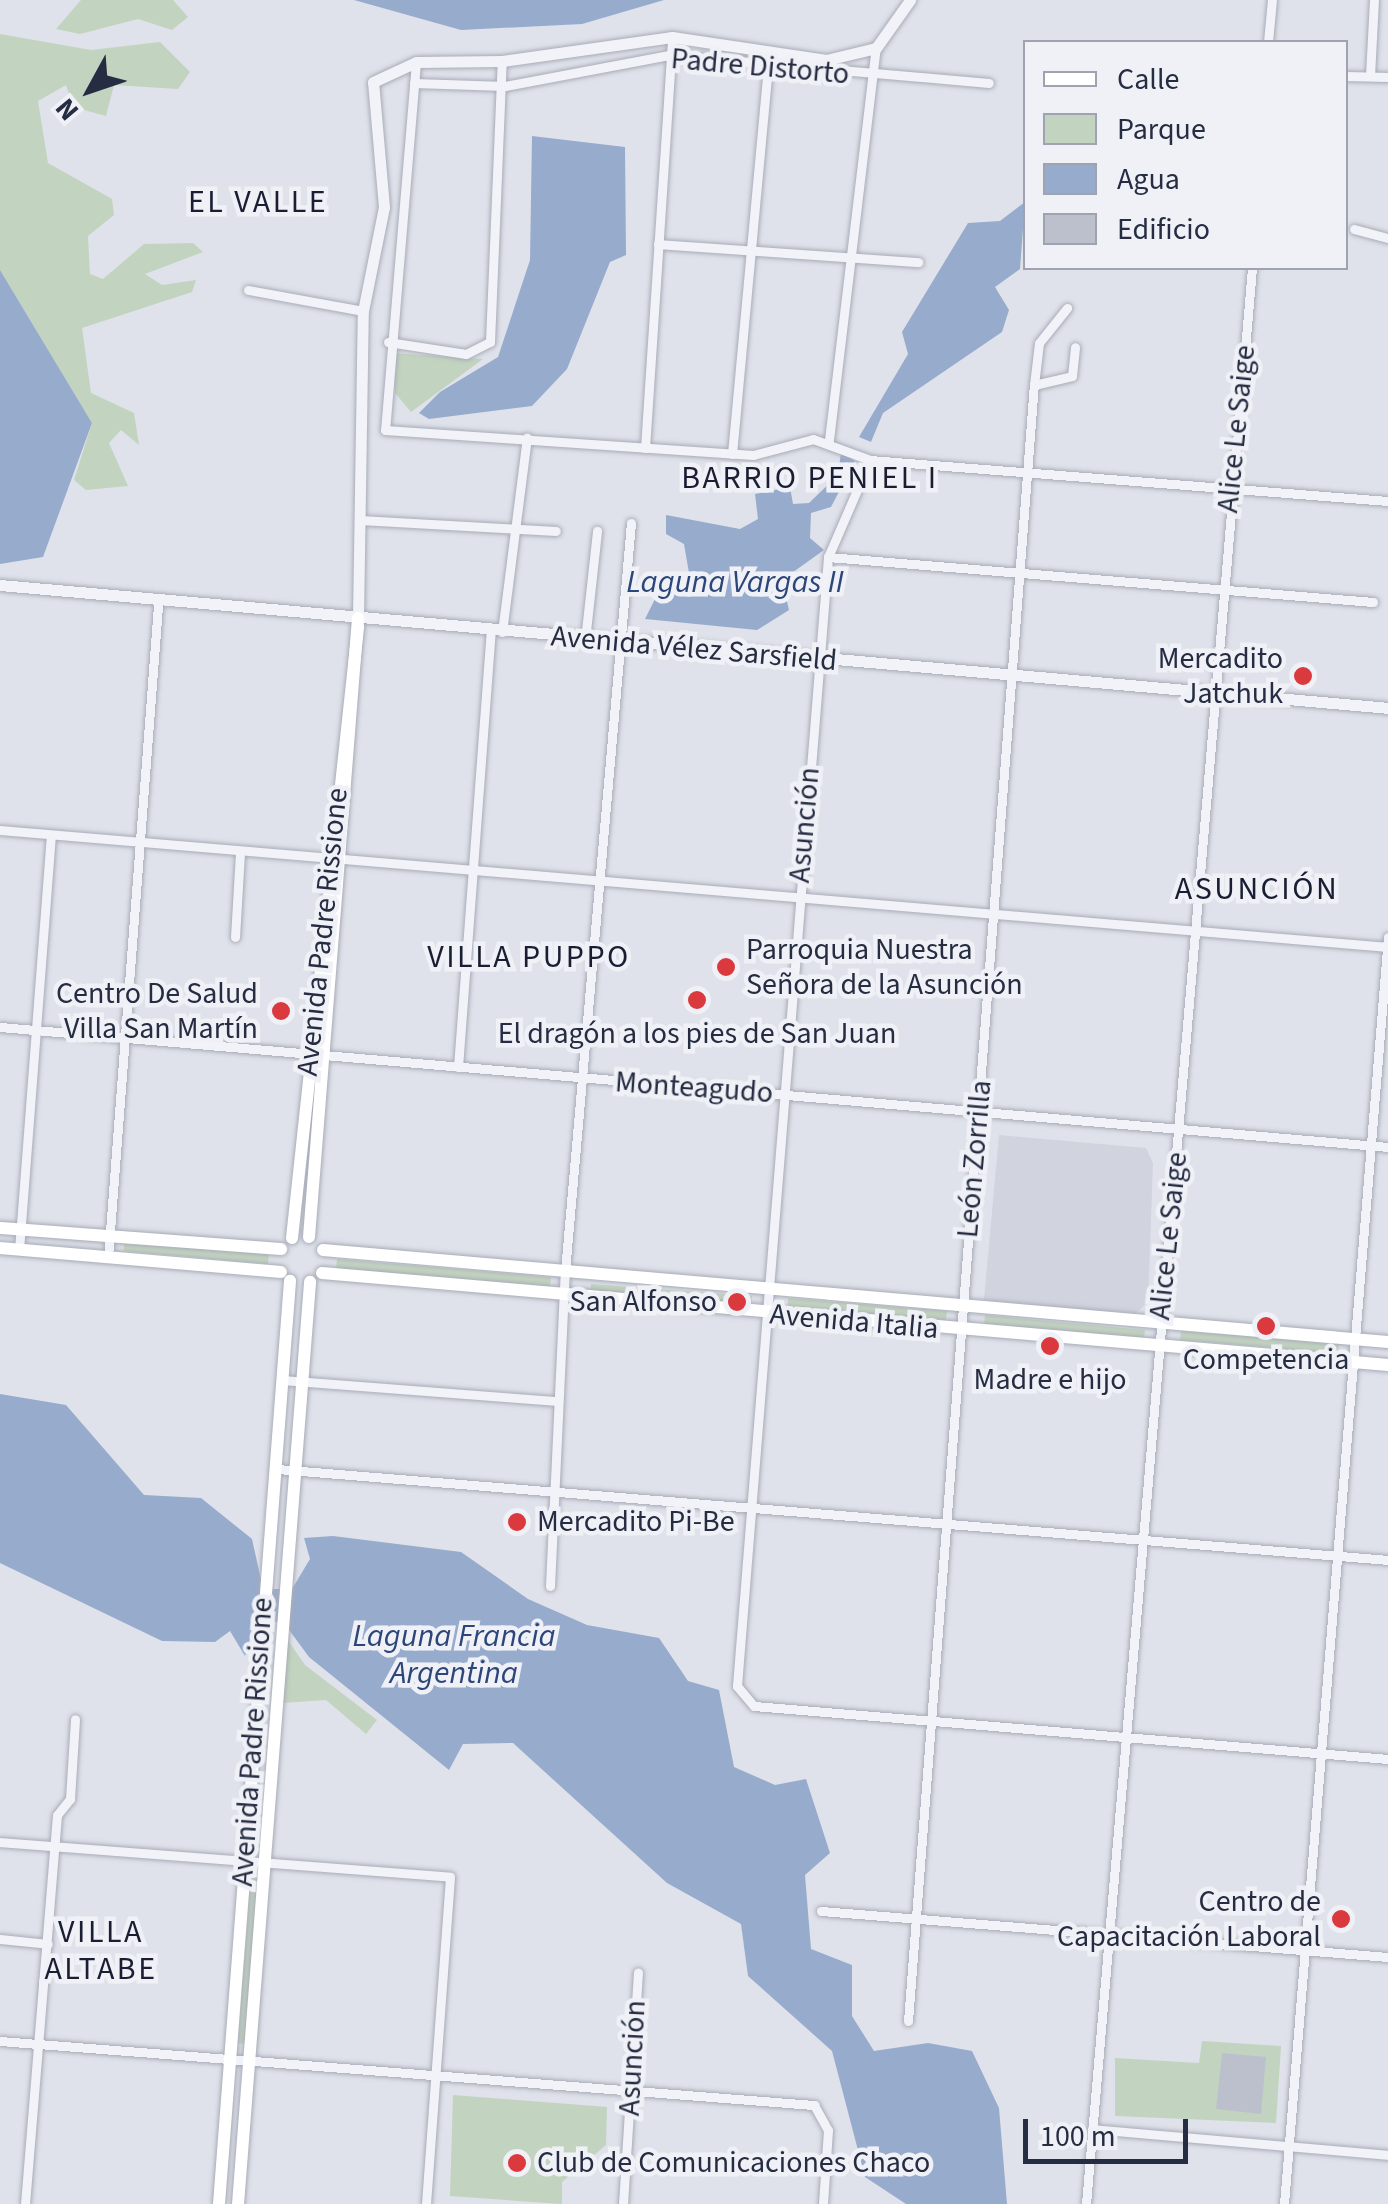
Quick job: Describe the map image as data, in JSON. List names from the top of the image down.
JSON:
{
  "streets": {
    "main road": ["Avenida Padre Rissione", "Avenida Italia"],
    "street": [
      "Padre Distorto",
      "Alice Le Saige",
      "Avenida Vélez Sarsfield",
      "Asunción",
      "Monteagudo",
      "León Zorrilla"
    ]
  },
  "crossings": [
    ["Padre Distorto", "Avenida Padre Rissione"],
    ["Alice Le Saige", "Avenida Vélez Sarsfield"],
    ["Alice Le Saige", "Monteagudo"],
    ["Alice Le Saige", "Avenida Italia"],
    ["Avenida Vélez Sarsfield", "Asunción"],
    ["Avenida Vélez Sarsfield", "Avenida Padre Rissione"],
    ["Avenida Vélez Sarsfield", "León Zorrilla"],
    ["Asunción", "Monteagudo"],
    ["Asunción", "León Zorrilla"],
    ["Asunción", "Avenida Italia"],
    ["Avenida Padre Rissione", "Monteagudo"],
    ["Avenida Padre Rissione", "Avenida Italia"],
    ["Monteagudo", "León Zorrilla"],
    ["León Zorrilla", "Avenida Italia"]
  ],
  "districts": [
    "EL VALLE",
    "BARRIO PENIEL I",
    "ASUNCIÓN",
    "VILLA PUPPO",
    "VILLA ALTABE"
  ],
  "water": ["Laguna Vargas II", "Laguna Francia Argentina"],
  "places": [
    "Mercadito Jatchuk",
    "Parroquia Nuestra Señora de la Asunción",
    "El dragón a los pies de San Juan",
    "Centro De Salud Villa San Martín",
    "San Alfonso",
    "Competencia",
    "Madre e hijo",
    "Mercadito Pi-Be",
    "Centro de Capacitación Laboral",
    "Club de Comunicaciones Chaco"
  ],
  "legend": [
    "Calle",
    "Parque",
    "Agua",
    "Edificio"
  ],
  "scale_bar": "100 m",
  "north": "bottom left"
}
